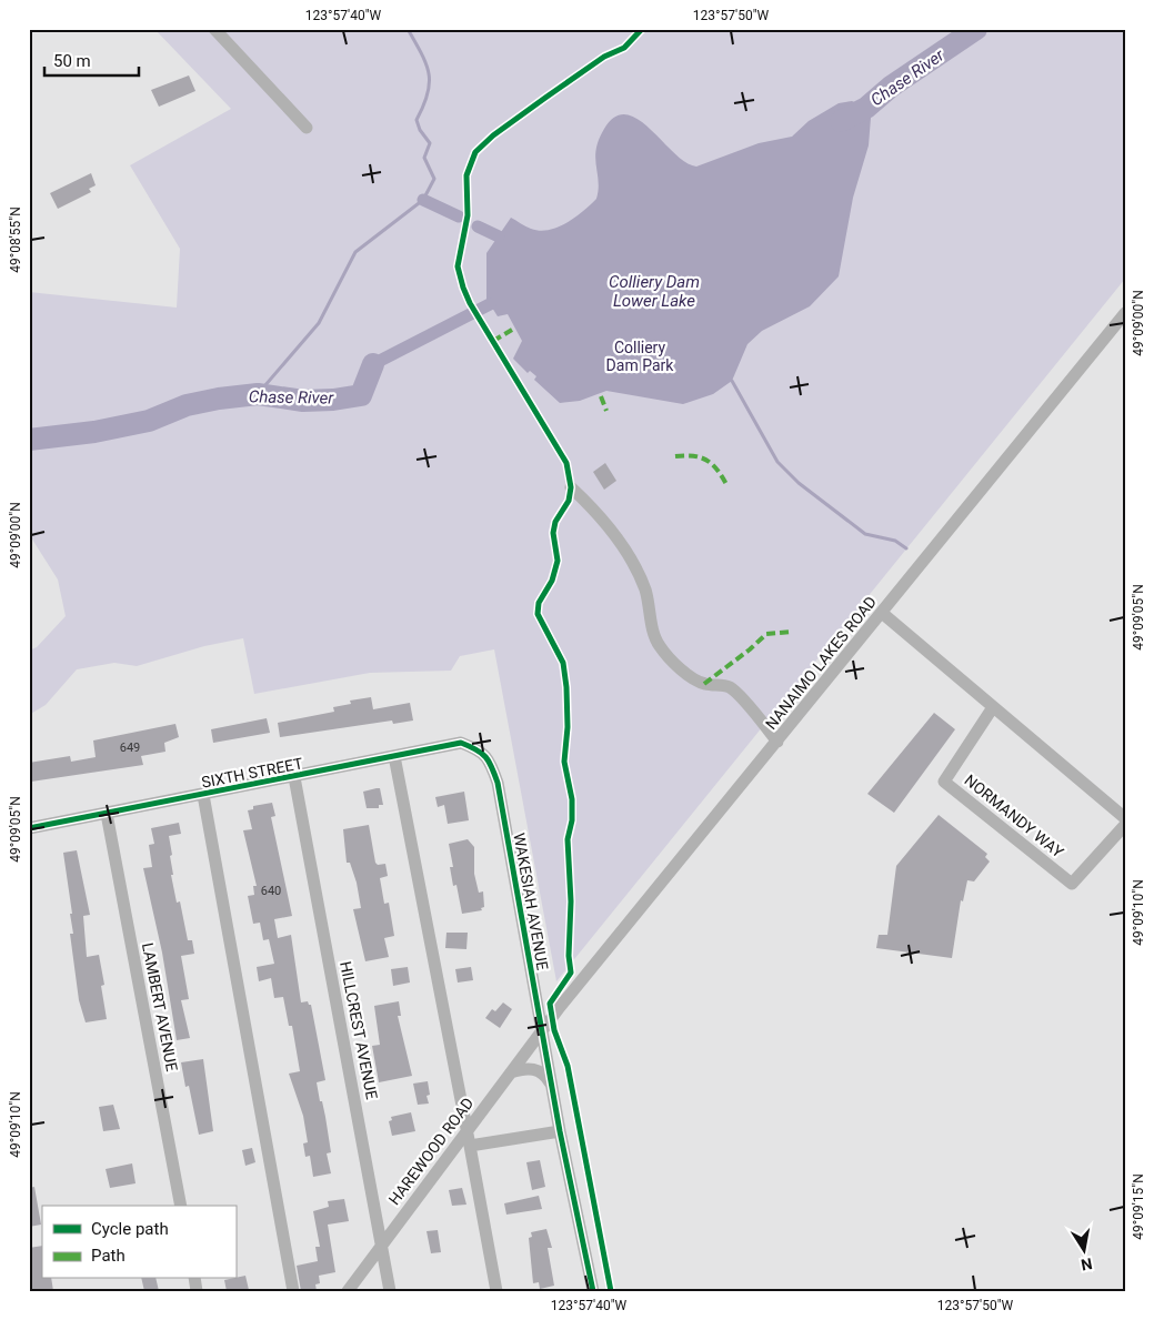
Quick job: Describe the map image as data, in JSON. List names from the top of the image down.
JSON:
{
  "streets": {
    "street": [
      "NANAIMO LAKES ROAD",
      "SIXTH STREET",
      "NORMANDY WAY",
      "WAKESIAH AVENUE",
      "LAMBERT AVENUE",
      "HILLCREST AVENUE",
      "HAREWOOD ROAD"
    ]
  },
  "crossings": [
    ["NANAIMO LAKES ROAD", "WAKESIAH AVENUE"],
    ["NANAIMO LAKES ROAD", "HAREWOOD ROAD"],
    ["SIXTH STREET", "WAKESIAH AVENUE"],
    ["SIXTH STREET", "LAMBERT AVENUE"],
    ["SIXTH STREET", "HILLCREST AVENUE"],
    ["WAKESIAH AVENUE", "HAREWOOD ROAD"],
    ["HILLCREST AVENUE", "HAREWOOD ROAD"]
  ],
  "water": ["Chase River", "Colliery Dam Lower Lake"],
  "parks": ["Colliery Dam Park"],
  "house_numbers": ["649", "640"],
  "legend": ["Cycle path", "Path"],
  "scale_bar": "50 m",
  "north": "bottom",
  "coordinates": [
    "123°57'40\"W",
    "123°57'50\"W",
    "49°08'55\"N",
    "49°09'00\"N",
    "49°09'05\"N",
    "49°09'10\"N",
    "49°09'15\"N"
  ]
}
